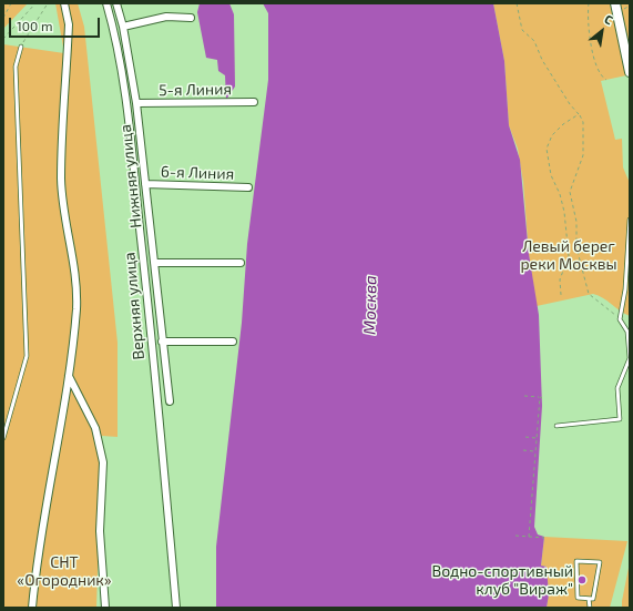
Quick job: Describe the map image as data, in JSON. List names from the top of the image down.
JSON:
{
  "streets": {
    "street": [
      "5-я Линия",
      "6-я Линия",
      "Нижняя улица",
      "Верхняя улица"
    ]
  },
  "crossings": [
    ["5-я Линия", "Нижняя улица"],
    ["6-я Линия", "Нижняя улица"]
  ],
  "water": ["Москва"],
  "parks": ["Левый берег реки Москвы", "СНТ «Огородник»"],
  "places": ["Водно-спортивный клуб \"Вираж\""],
  "scale_bar": "100 m",
  "north": "top right"
}
